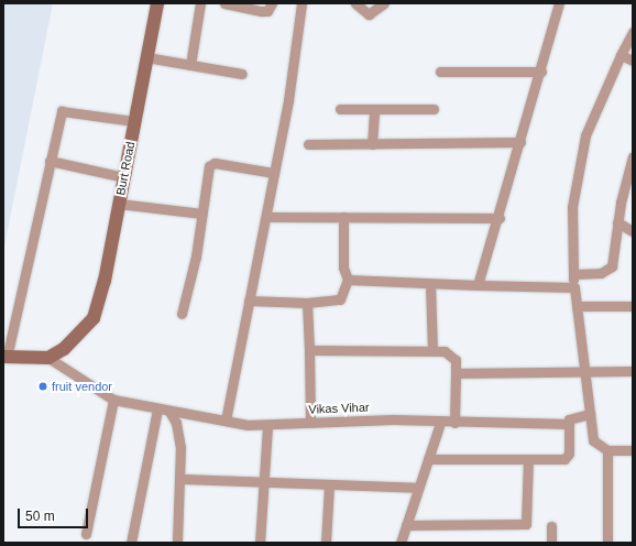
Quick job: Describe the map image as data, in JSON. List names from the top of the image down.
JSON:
{
  "streets": {
    "street": ["Burt Road", "Vikas Vihar"]
  },
  "places": ["fruit vendor"],
  "scale_bar": "50 m"
}
